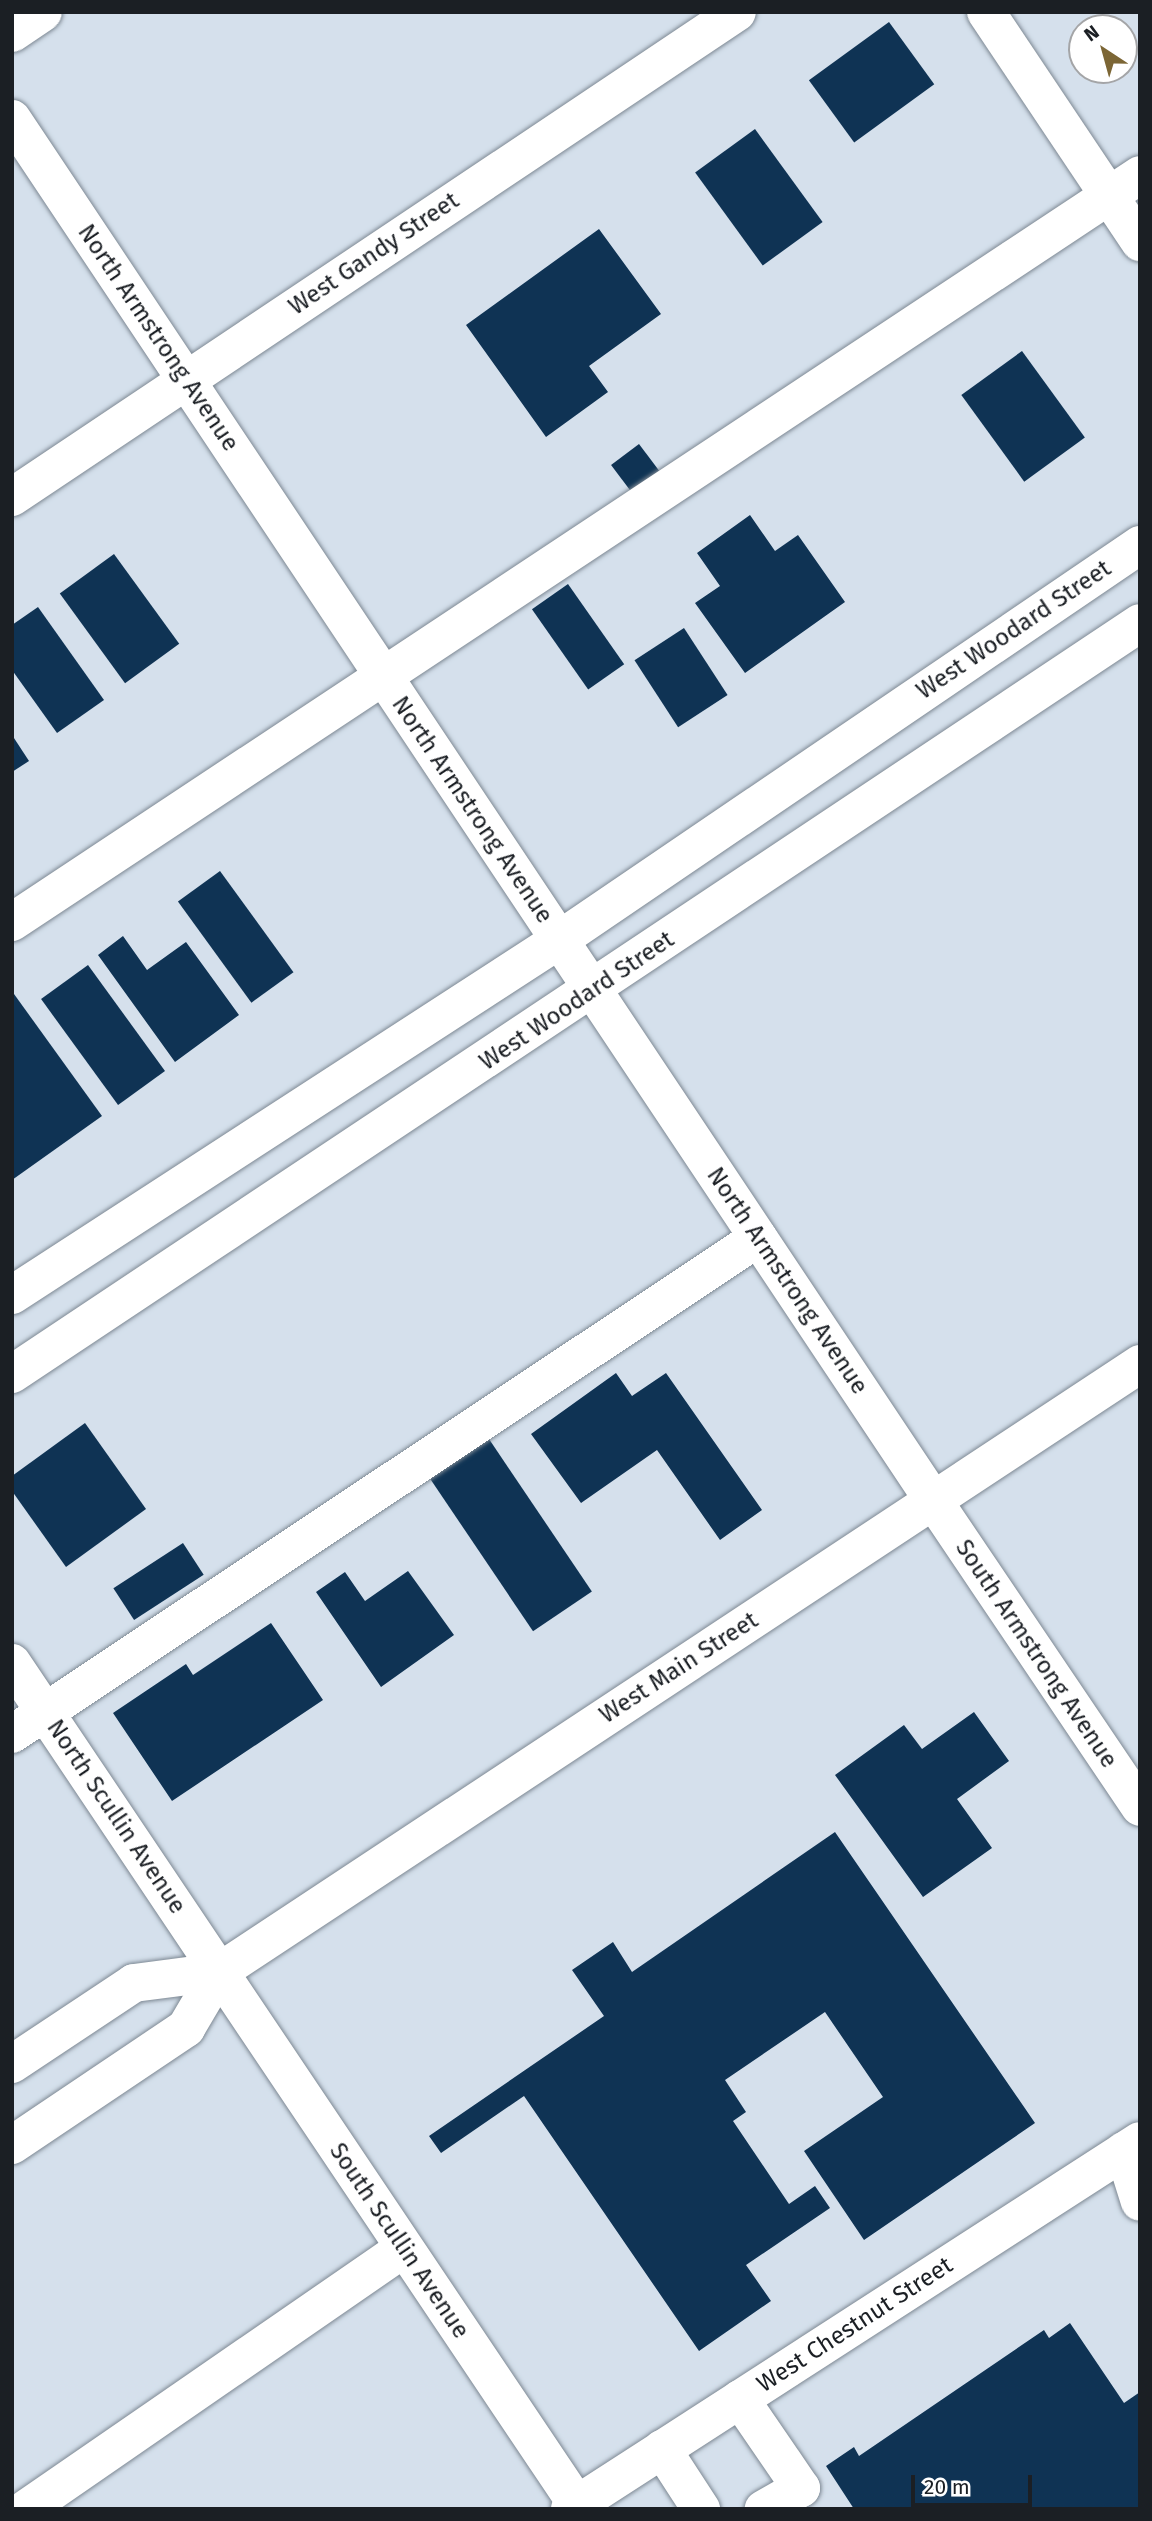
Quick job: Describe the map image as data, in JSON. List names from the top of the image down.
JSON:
{
  "streets": {
    "street": [
      "West Gandy Street",
      "North Armstrong Avenue",
      "West Woodard Street",
      "South Armstrong Avenue",
      "West Main Street",
      "North Scullin Avenue",
      "South Scullin Avenue",
      "West Chestnut Street"
    ]
  },
  "crossings": [
    ["West Gandy Street", "North Armstrong Avenue"],
    ["North Armstrong Avenue", "West Woodard Street"],
    ["North Armstrong Avenue", "South Armstrong Avenue"],
    ["North Armstrong Avenue", "West Main Street"],
    ["South Armstrong Avenue", "West Main Street"],
    ["West Main Street", "North Scullin Avenue"],
    ["West Main Street", "South Scullin Avenue"],
    ["North Scullin Avenue", "South Scullin Avenue"],
    ["South Scullin Avenue", "West Chestnut Street"]
  ],
  "scale_bar": "20 m",
  "north": "top left"
}
